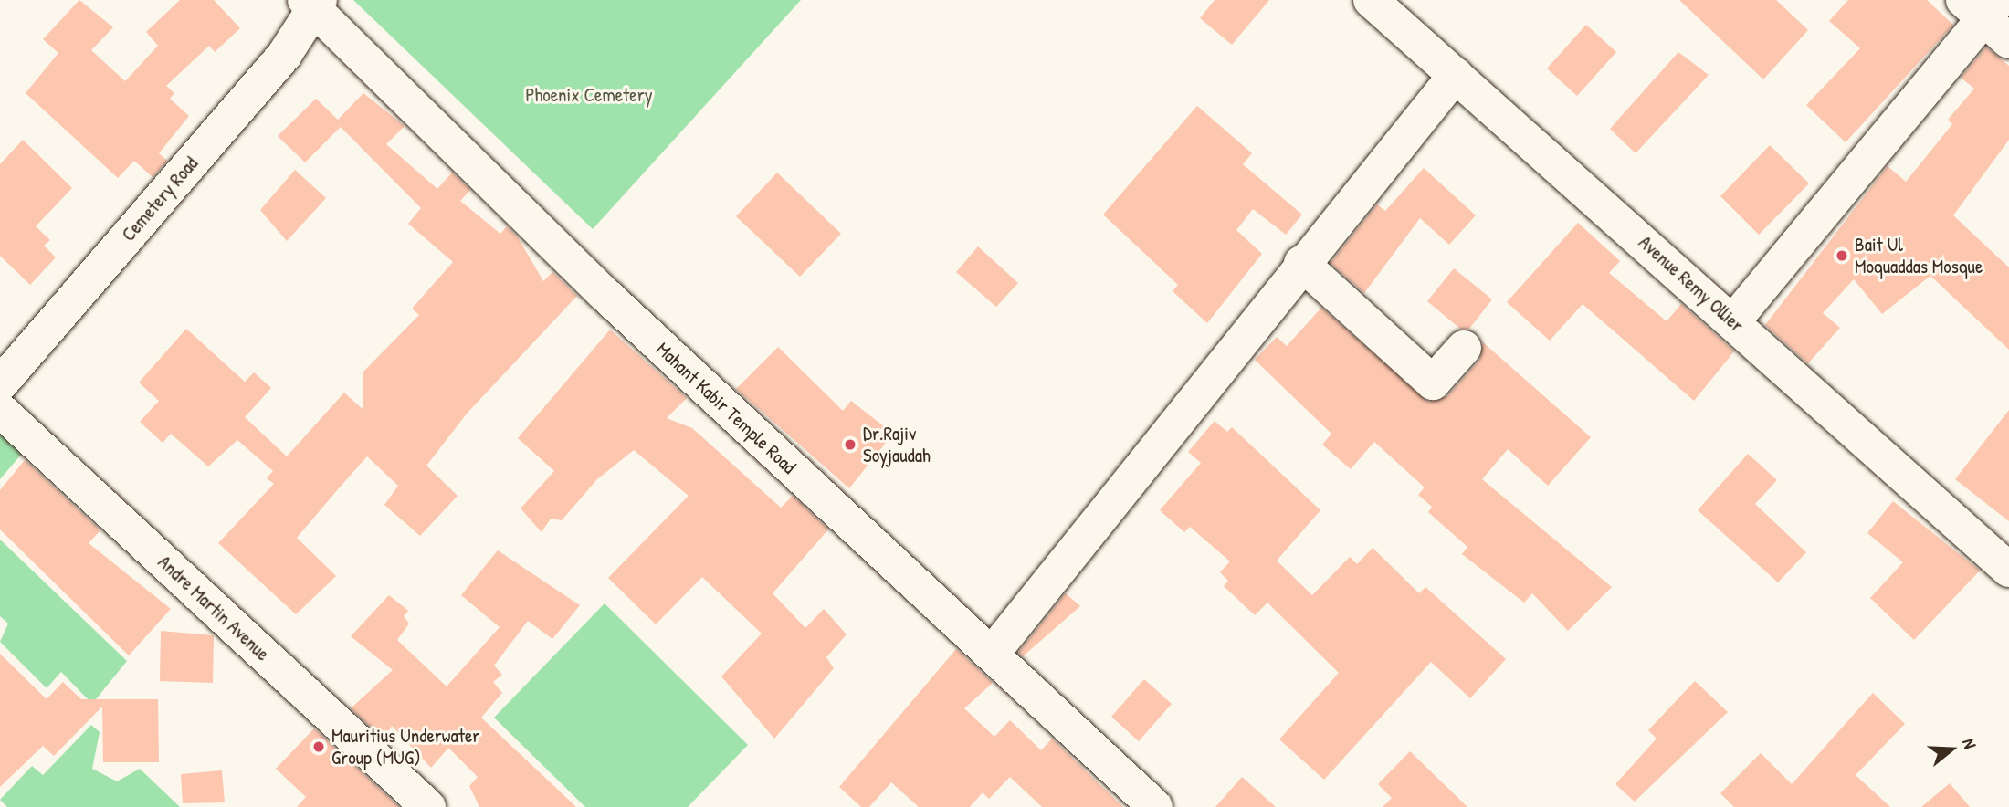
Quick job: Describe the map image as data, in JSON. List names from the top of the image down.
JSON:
{
  "streets": {
    "street": [
      "Cemetery Road",
      "Avenue Remy Ollier",
      "Mahant Kabir Temple Road",
      "Andre Martin Avenue"
    ]
  },
  "crossings": [
    ["Cemetery Road", "Mahant Kabir Temple Road"]
  ],
  "parks": ["Phoenix Cemetery"],
  "places": ["Bait Ul Moquaddas Mosque", "Dr.Rajiv Soyjaudah", "Mauritius Underwater Group (MUG)"],
  "north": "right"
}
